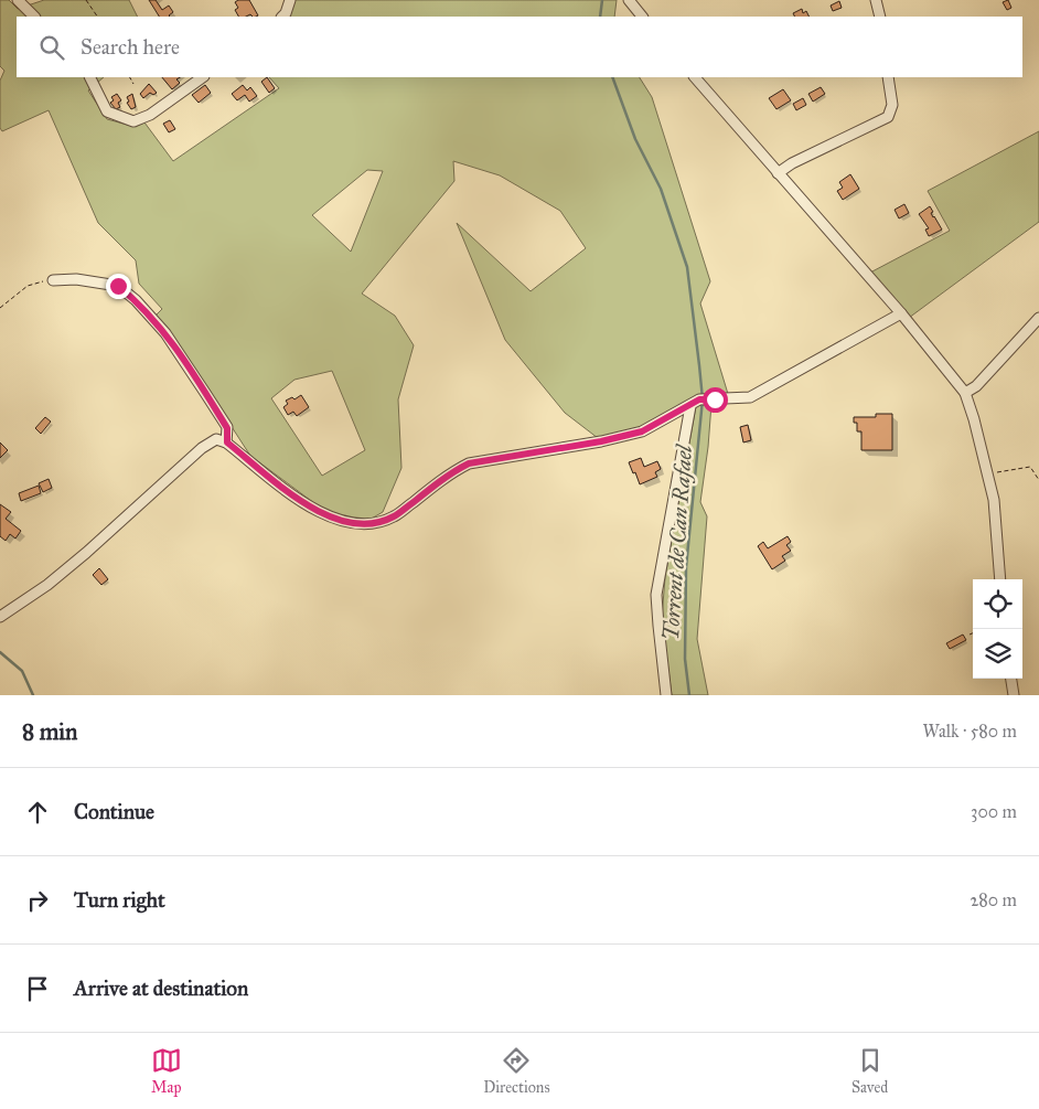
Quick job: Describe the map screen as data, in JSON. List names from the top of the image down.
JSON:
{
  "water": ["Torrent de Can Rafael"],
  "page": {
    "search": "Search here",
    "heading": ["8 min", "Walk · 580 m"],
    "list": [
      ["Continue", "300 m"],
      ["Turn right", "280 m"],
      "Arrive at destination"
    ],
    "nav": ["Map", "Directions", "Saved"]
  }
}
